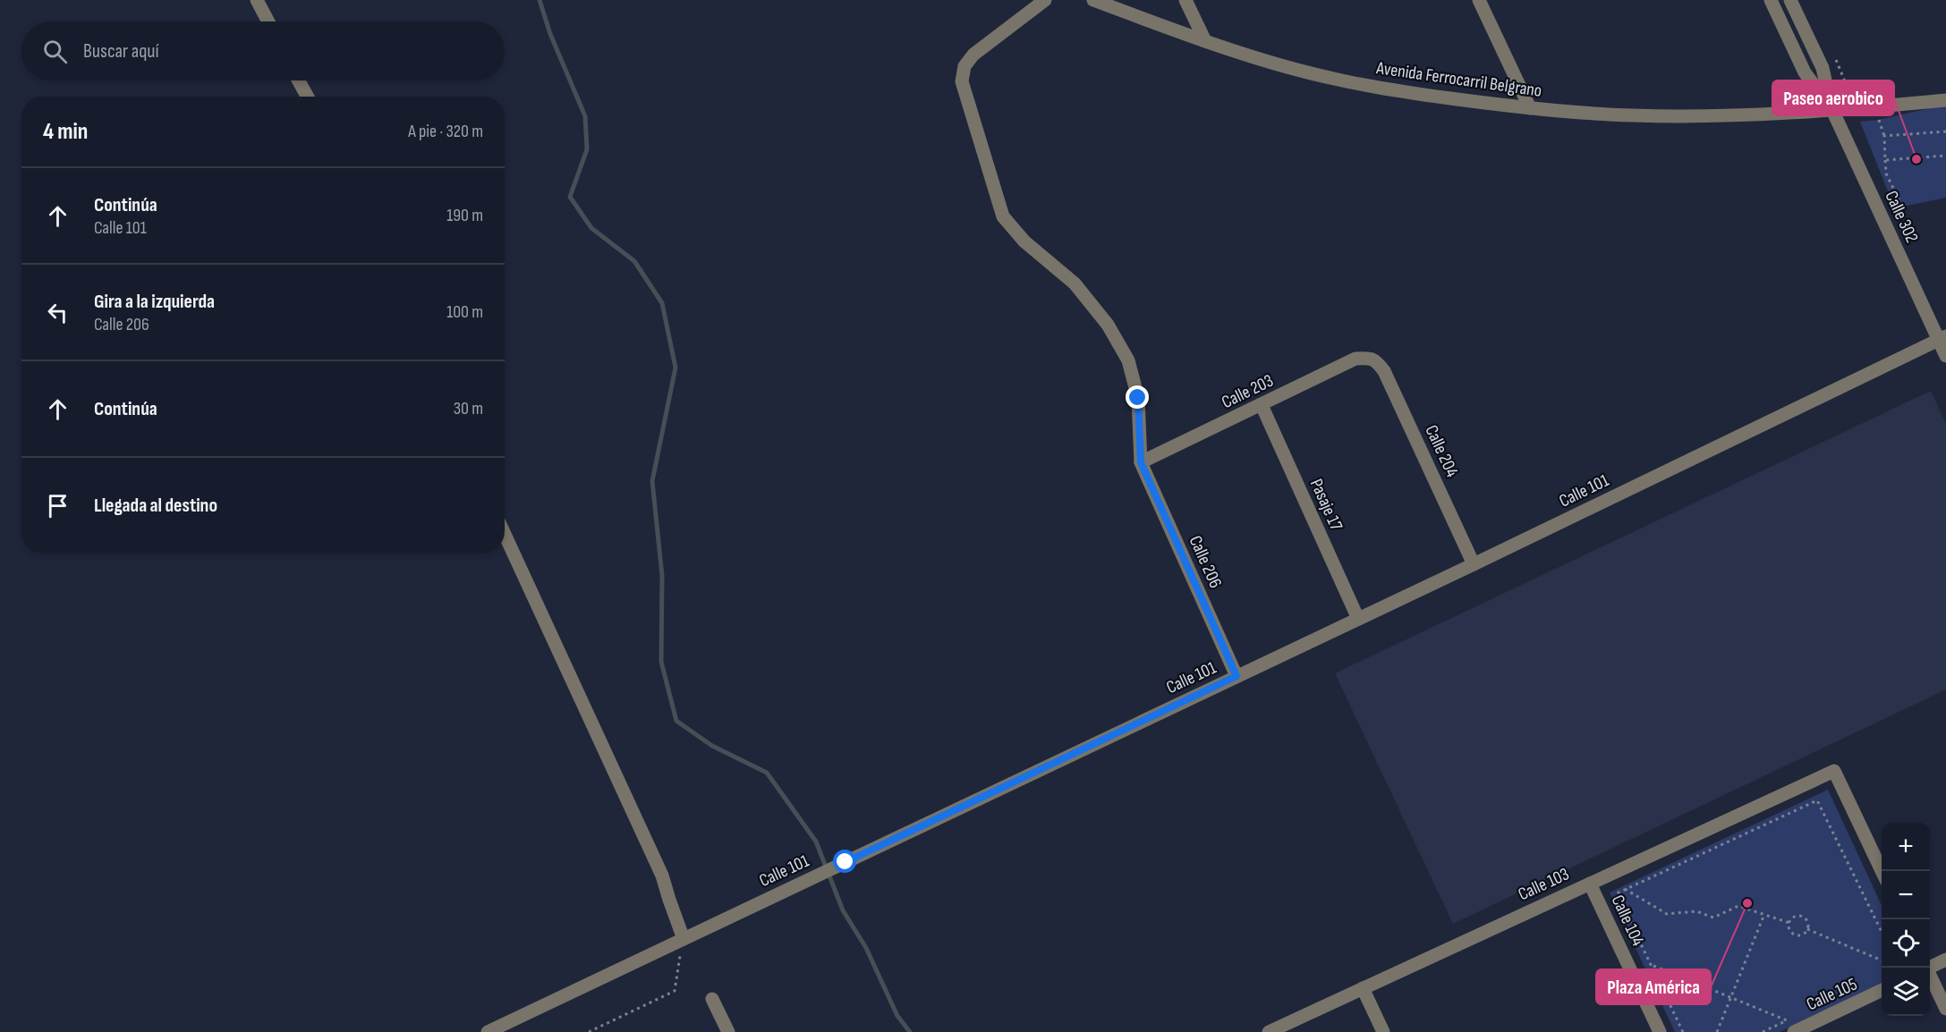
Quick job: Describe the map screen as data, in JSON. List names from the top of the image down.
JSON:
{
  "streets": {
    "street": [
      "Avenida Ferrocarril Belgrano",
      "Calle 302",
      "Calle 203",
      "Calle 204",
      "Calle 101",
      "Pasaje 17",
      "Calle 206",
      "Calle 103",
      "Calle 104",
      "Calle 105"
    ]
  },
  "crossings": [
    ["Avenida Ferrocarril Belgrano", "Calle 302"],
    ["Calle 302", "Calle 101"],
    ["Calle 203", "Calle 204"],
    ["Calle 203", "Pasaje 17"],
    ["Calle 203", "Calle 206"],
    ["Calle 204", "Calle 101"],
    ["Calle 101", "Pasaje 17"],
    ["Calle 101", "Calle 206"],
    ["Calle 103", "Calle 104"]
  ],
  "places": ["Paseo aerobico", "Plaza América"],
  "page": {
    "search": "Buscar aquí",
    "heading": ["4 min", "A pie · 320 m"],
    "list": [
      ["Continúa", "Calle 101", "190 m"],
      ["Gira a la izquierda", "Calle 206", "100 m"],
      ["Continúa", "30 m"],
      "Llegada al destino"
    ],
    "map_buttons": ["+", "−"]
  }
}
